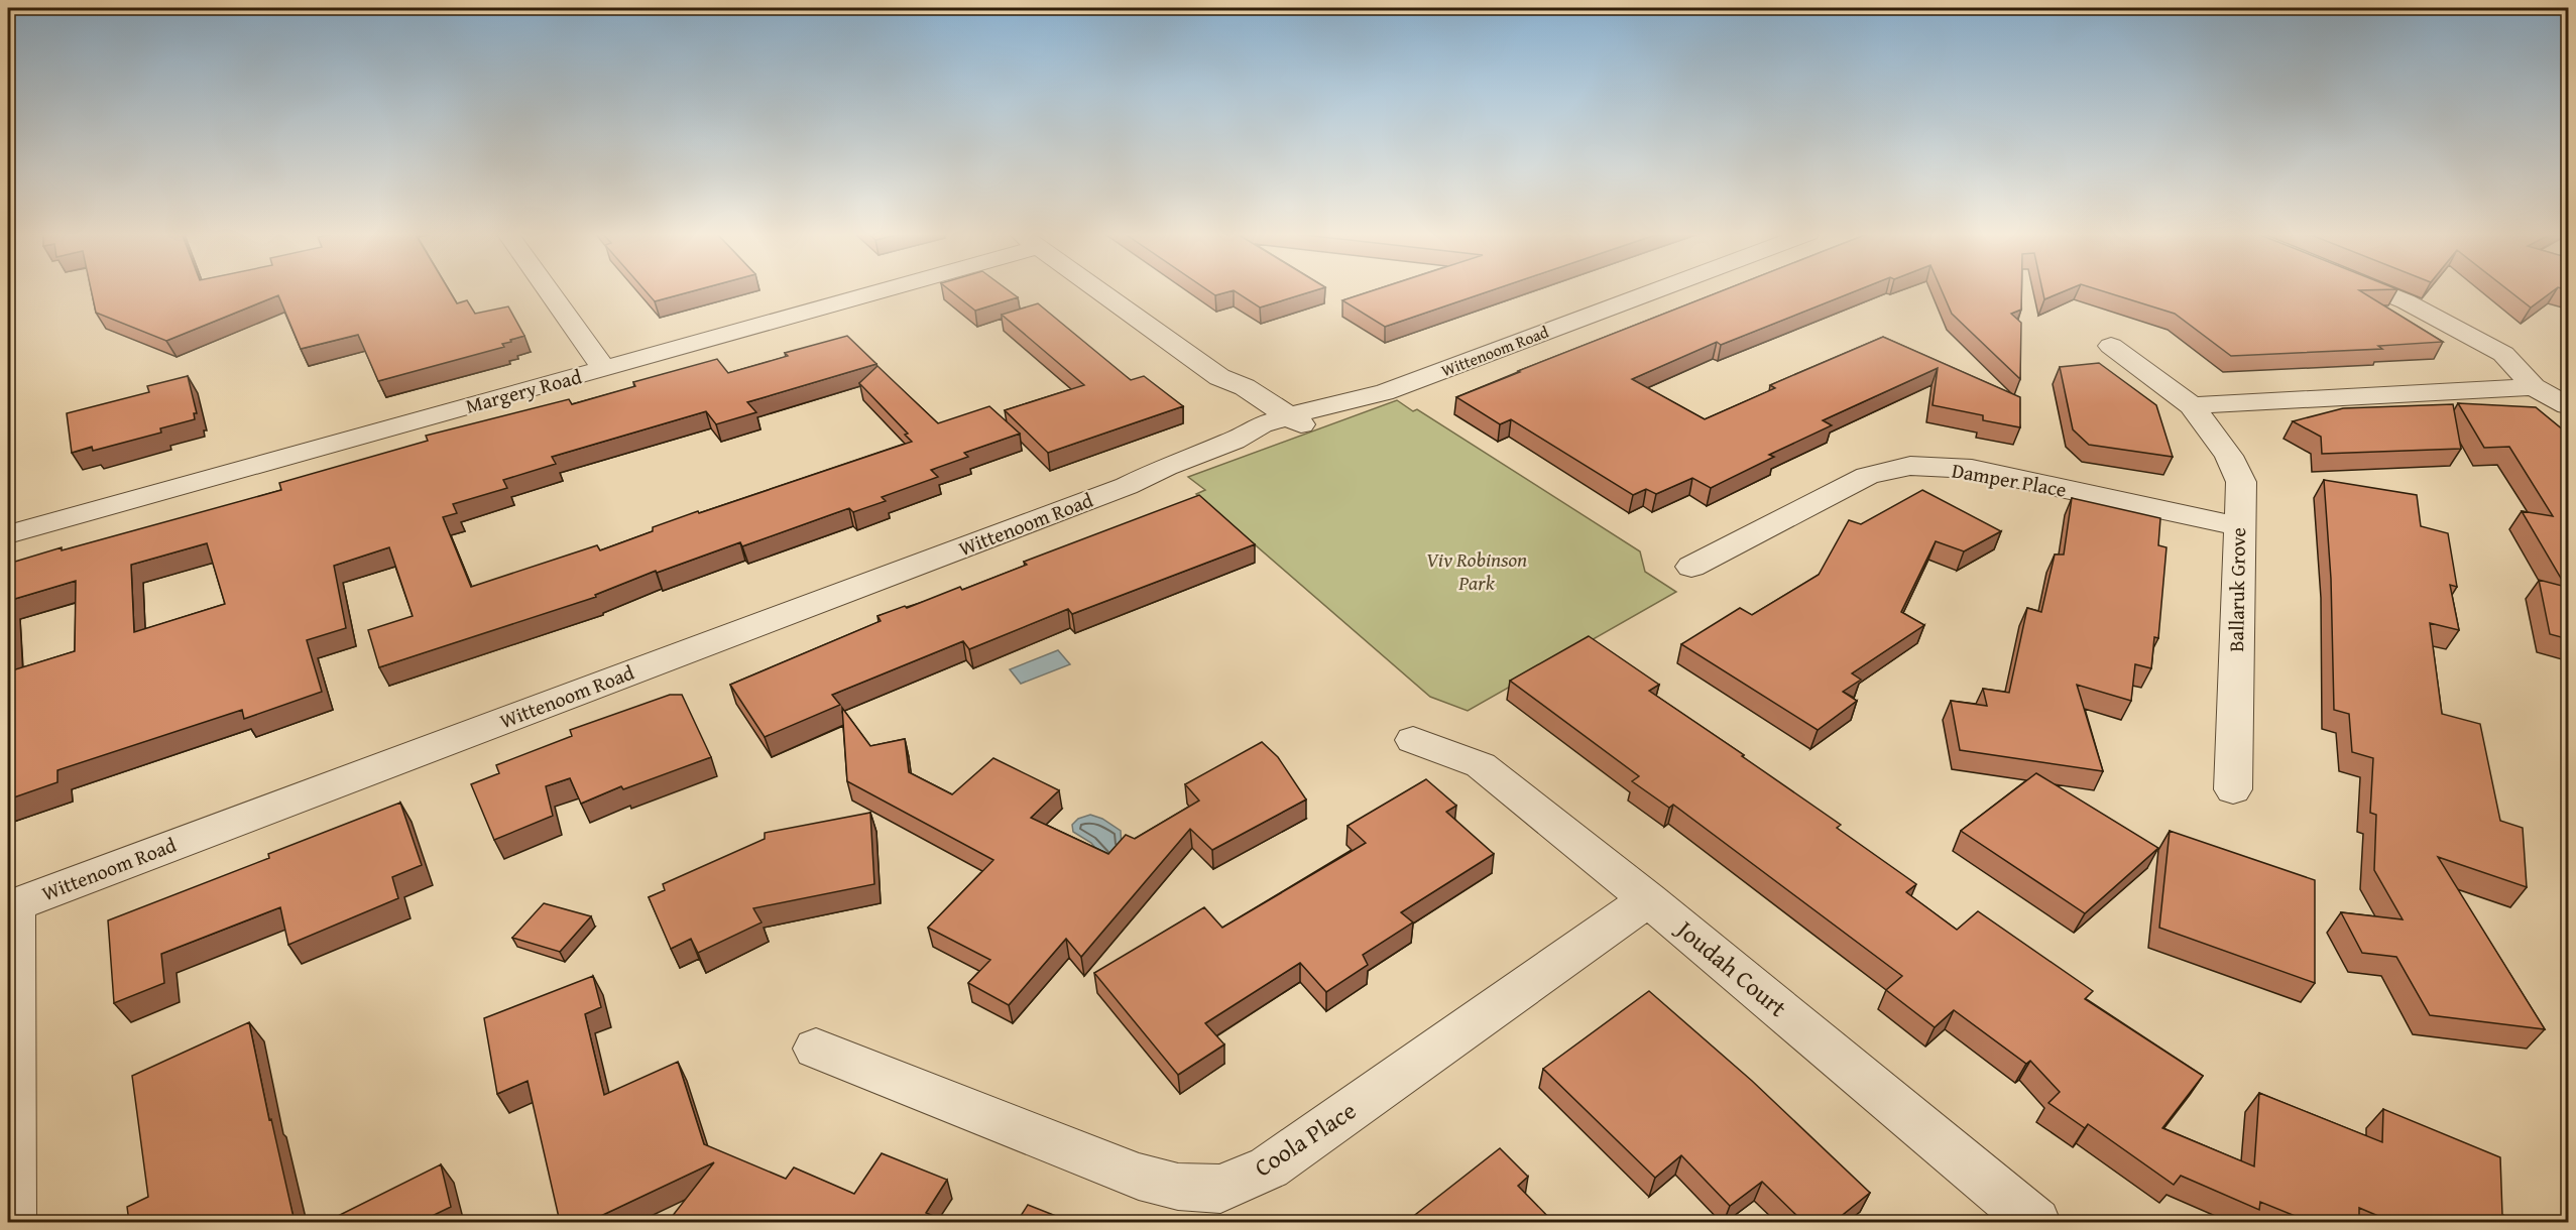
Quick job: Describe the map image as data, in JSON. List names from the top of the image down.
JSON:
{
  "streets": {
    "street": [
      "Wittenoom Road",
      "Margery Road",
      "Damper Place",
      "Ballaruk Grove",
      "Joudah Court",
      "Coola Place"
    ]
  },
  "crossings": [
    ["Damper Place", "Ballaruk Grove"],
    ["Joudah Court", "Coola Place"]
  ],
  "parks": ["Viv Robinson Park"]
}
